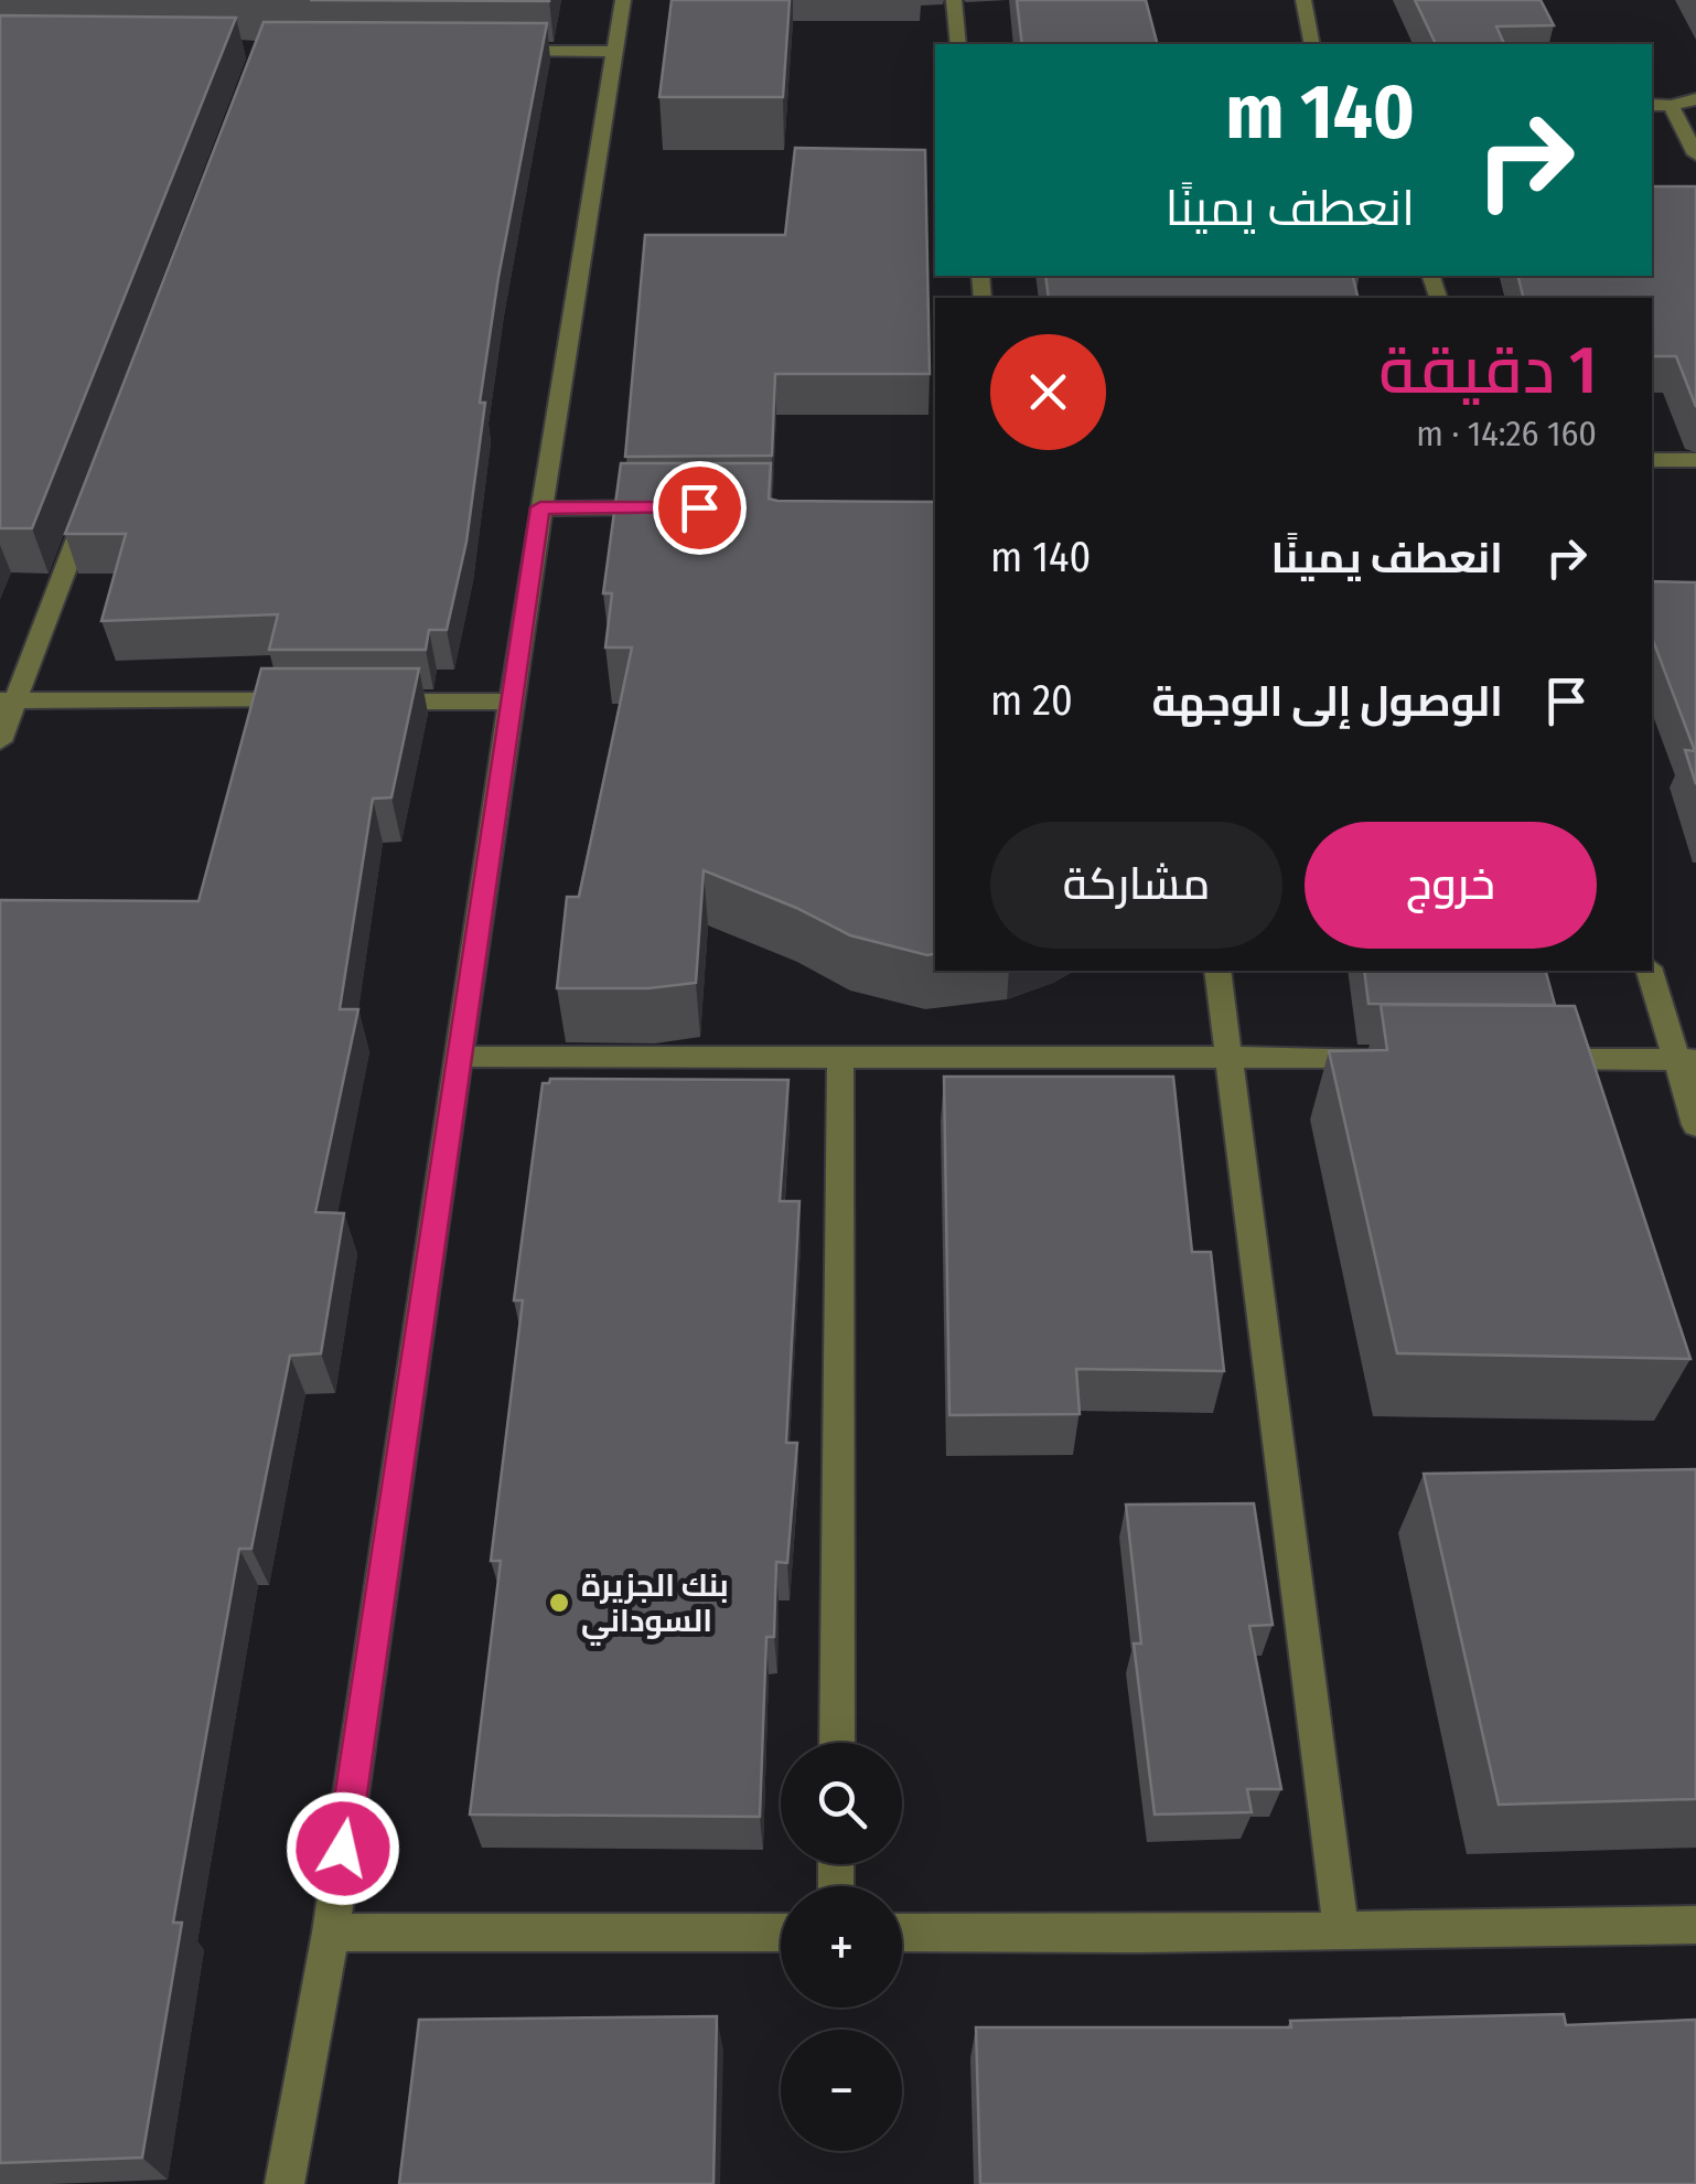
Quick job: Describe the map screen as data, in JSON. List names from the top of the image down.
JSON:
{
  "places": ["بنك الجزيرة السوداني"],
  "page": {
    "turn": ["140 m", "انعطف يمينًا"],
    "heading": ["1 دقيقة", "160 m · 14:26"],
    "list": [
      {
        "name": "انعطف يمينًا",
        "value": "140 m"
      },
      {
        "name": "الوصول إلى الوجهة",
        "value": "20 m"
      }
    ],
    "buttons": ["خروج", "مشاركة"],
    "map_buttons": ["+", "−"]
  }
}
